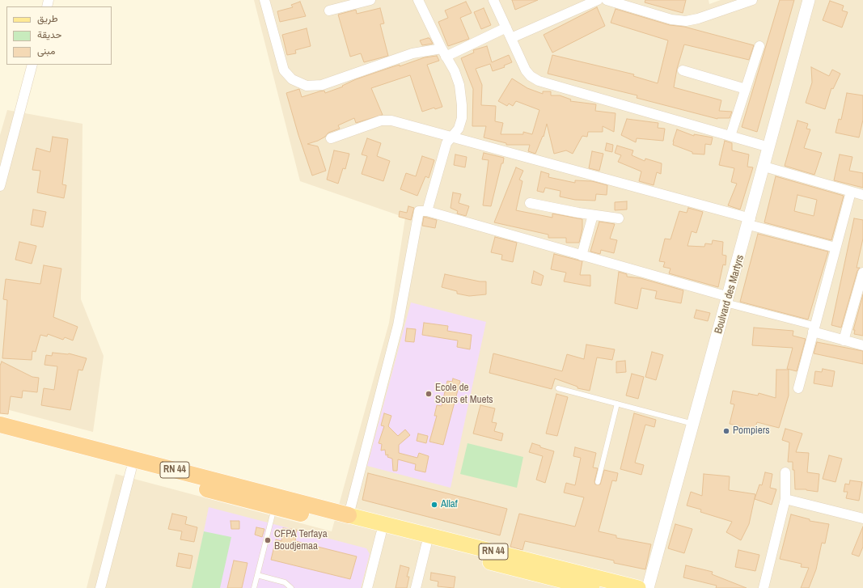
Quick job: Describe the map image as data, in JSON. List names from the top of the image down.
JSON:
{
  "streets": {
    "highway": ["RN 44"],
    "street": ["Boulvard des Martyrs"]
  },
  "places": [
    "Ecole de Sours et Muets",
    "Pompiers",
    "Allaf",
    "CFPA Terfaya Boudjemaa"
  ],
  "legend": ["طريق", "حديقة", "مبنى"]
}
